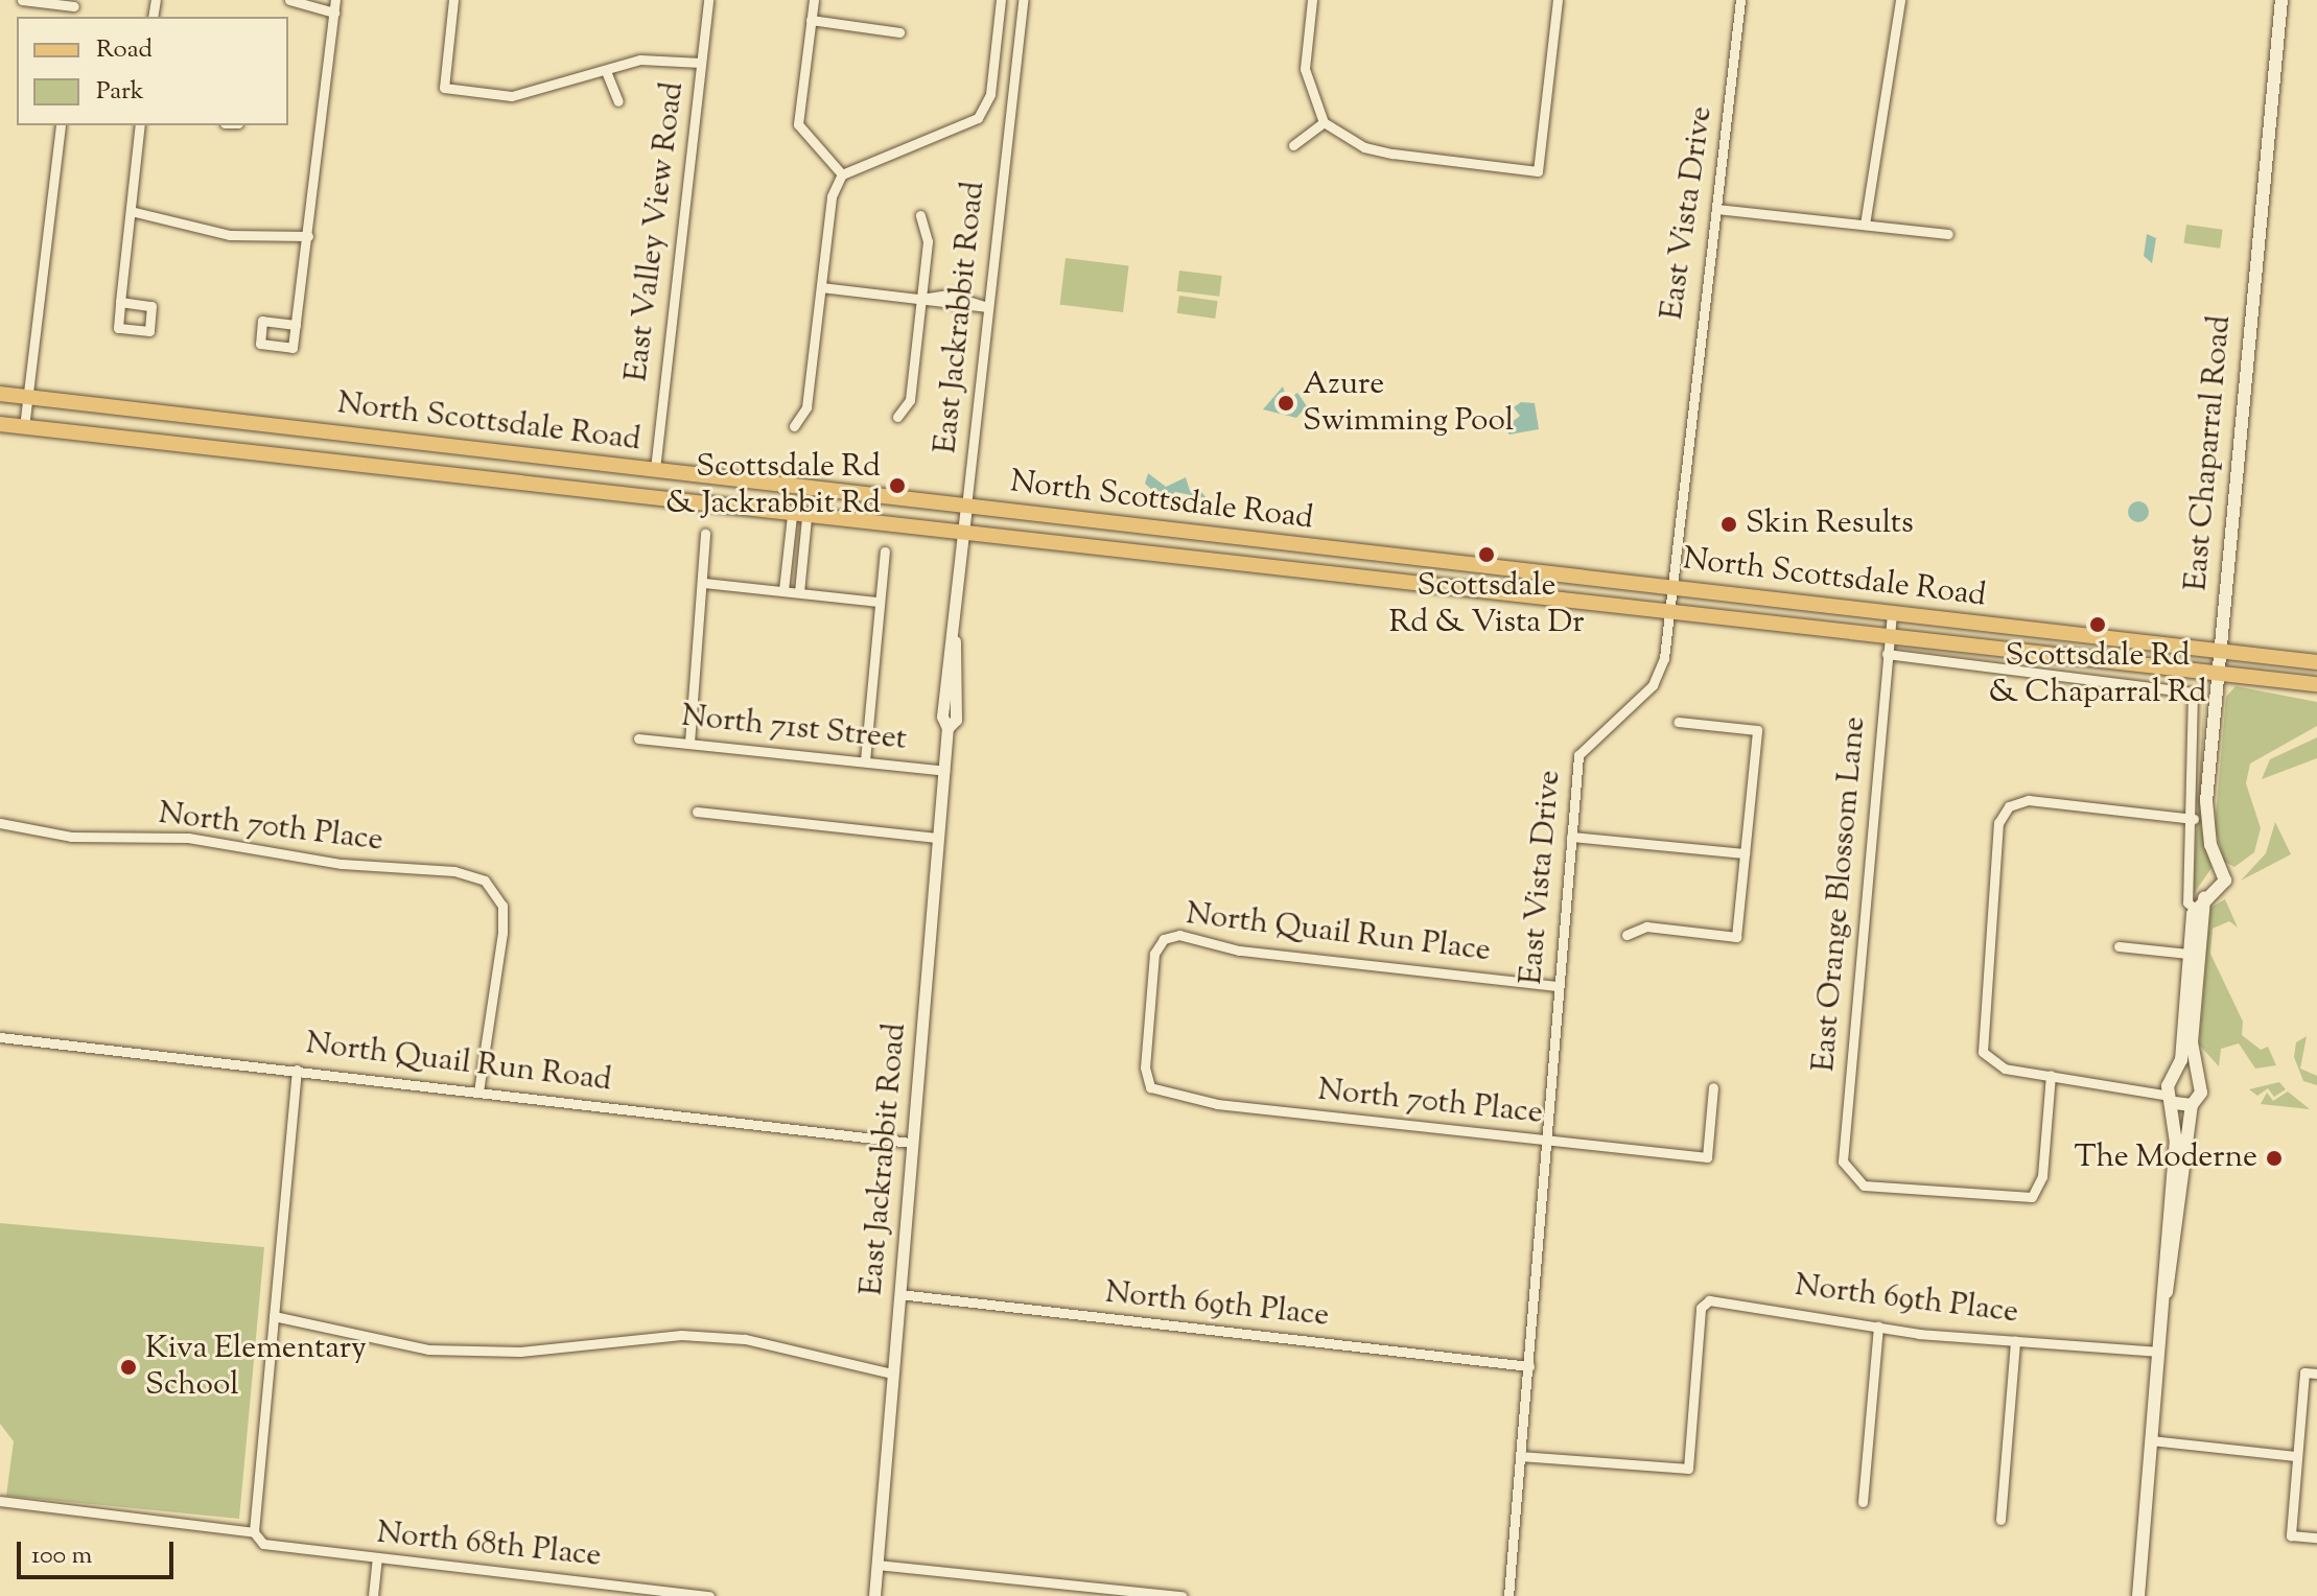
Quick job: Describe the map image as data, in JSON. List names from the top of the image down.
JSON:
{
  "streets": {
    "main road": ["North Scottsdale Road", "East Chaparral Road"],
    "street": [
      "East Vista Drive",
      "East Valley View Road",
      "East Jackrabbit Road",
      "North 71st Street",
      "North 70th Place",
      "East Orange Blossom Lane",
      "North Quail Run Place",
      "North Quail Run Road",
      "North 69th Place",
      "North 68th Place"
    ]
  },
  "crossings": [
    ["East Vista Drive", "North Scottsdale Road"],
    ["East Vista Drive", "North 70th Place"],
    ["East Vista Drive", "North Quail Run Place"],
    ["East Vista Drive", "North 69th Place"],
    ["East Valley View Road", "North Scottsdale Road"],
    ["East Jackrabbit Road", "North Scottsdale Road"],
    ["East Jackrabbit Road", "North 71st Street"],
    ["East Jackrabbit Road", "North Quail Run Road"],
    ["East Jackrabbit Road", "North 69th Place"],
    ["North Scottsdale Road", "East Chaparral Road"],
    ["North Scottsdale Road", "East Orange Blossom Lane"],
    ["North 70th Place", "North Quail Run Place"],
    ["North 70th Place", "North Quail Run Road"]
  ],
  "places": [
    "Azure Swimming Pool",
    "Scottsdale Rd & Jackrabbit Rd",
    "Skin Results",
    "Scottsdale Rd & Vista Dr",
    "Scottsdale Rd & Chaparral Rd",
    "The Moderne",
    "Kiva Elementary School"
  ],
  "legend": ["Road", "Park"],
  "scale_bar": "100 m"
}
